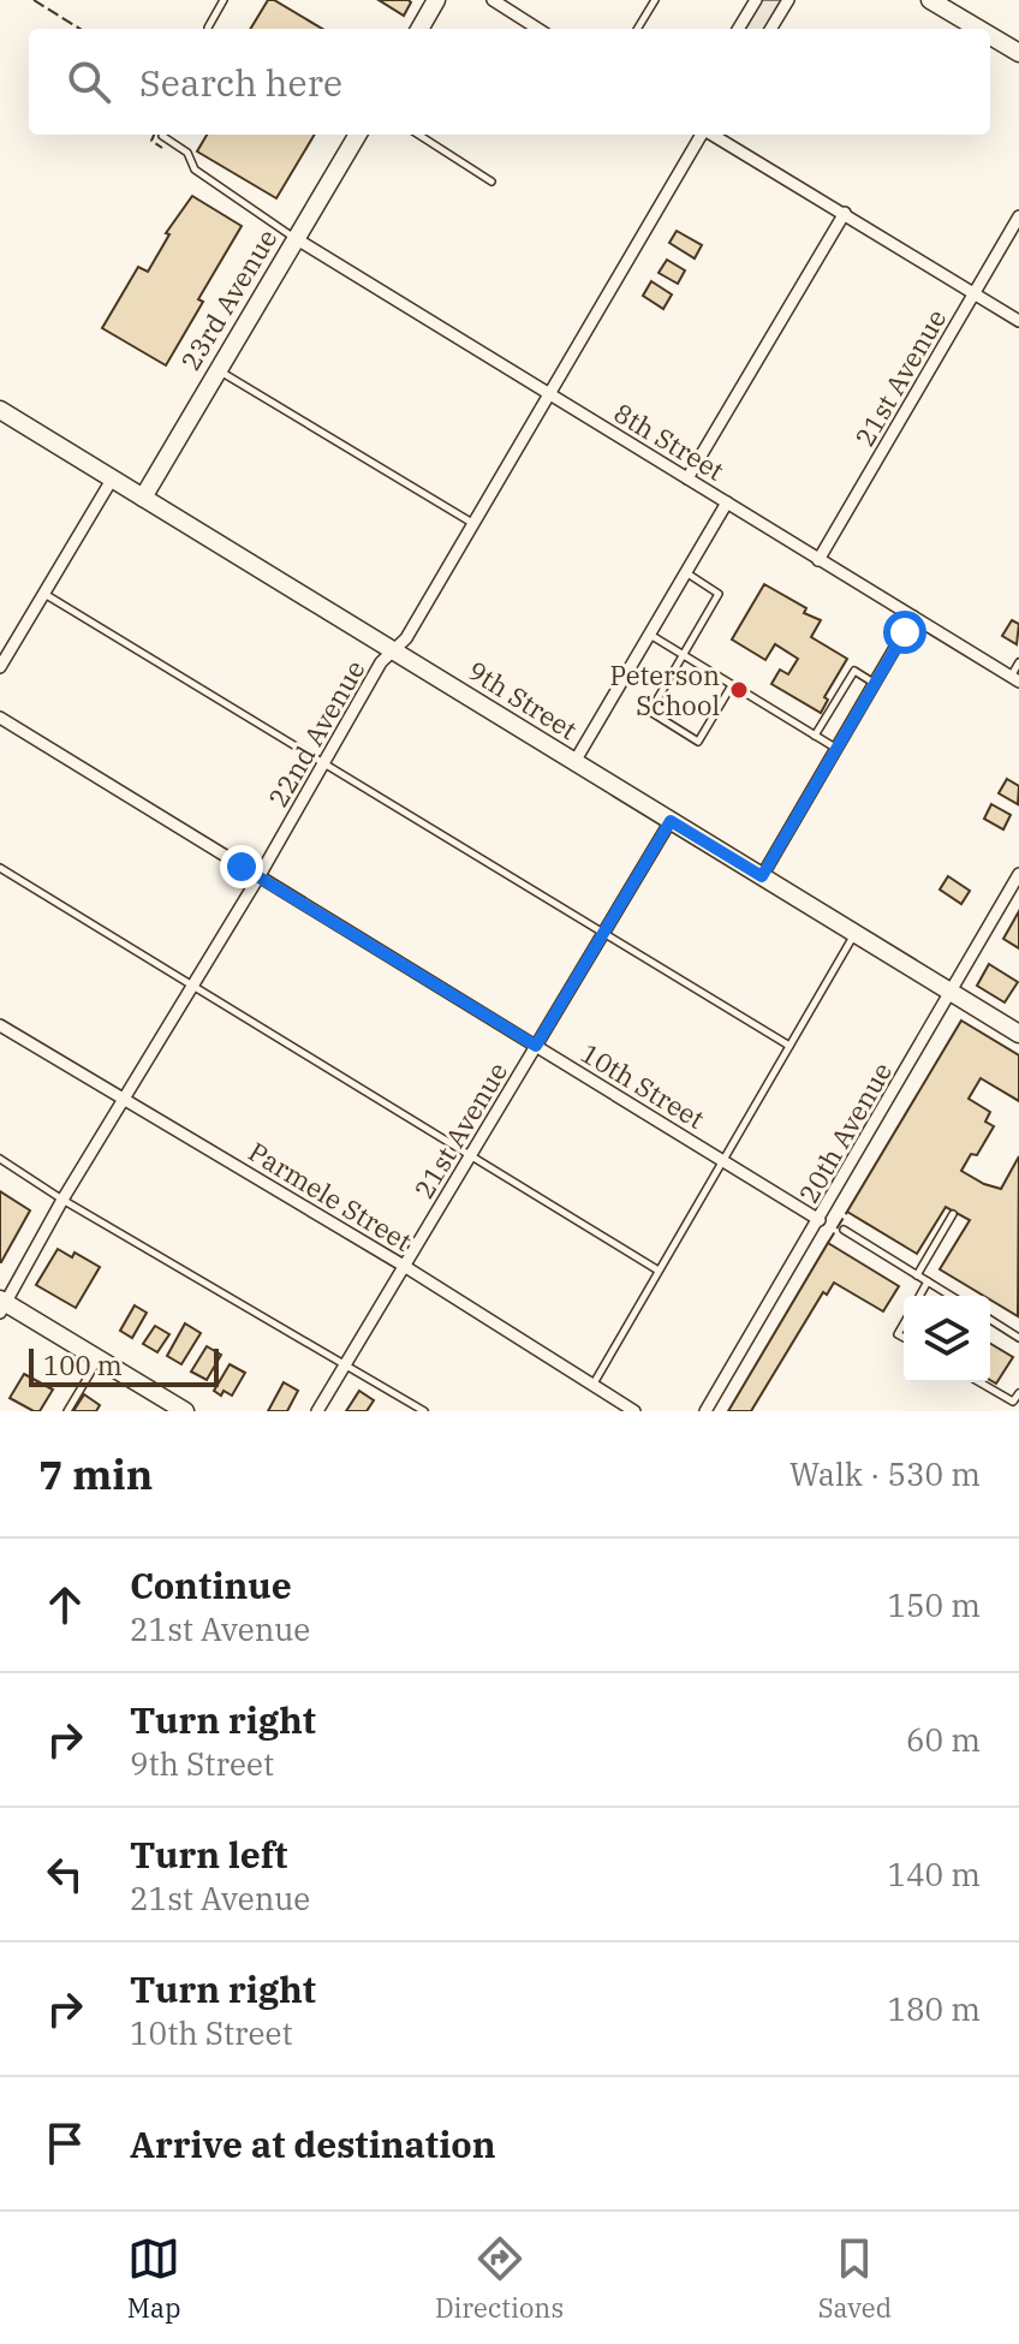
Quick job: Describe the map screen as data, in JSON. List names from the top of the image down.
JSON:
{
  "streets": {
    "street": [
      "23rd Avenue",
      "21st Avenue",
      "8th Street",
      "9th Street",
      "22nd Avenue",
      "10th Street",
      "20th Avenue",
      "Parmele Street"
    ]
  },
  "crossings": [
    ["23rd Avenue", "8th Street"],
    ["23rd Avenue", "9th Street"],
    ["21st Avenue", "8th Street"],
    ["21st Avenue", "9th Street"],
    ["21st Avenue", "10th Street"],
    ["21st Avenue", "Parmele Street"],
    ["8th Street", "22nd Avenue"],
    ["9th Street", "22nd Avenue"],
    ["9th Street", "20th Avenue"],
    ["22nd Avenue", "10th Street"],
    ["22nd Avenue", "Parmele Street"],
    ["10th Street", "20th Avenue"]
  ],
  "places": ["Peterson School"],
  "scale_bar": "100 m",
  "page": {
    "search": "Search here",
    "scale": "100 m",
    "heading": ["7 min", "Walk · 530 m"],
    "list": [
      ["Continue", "21st Avenue", "150 m"],
      ["Turn right", "9th Street", "60 m"],
      ["Turn left", "21st Avenue", "140 m"],
      ["Turn right", "10th Street", "180 m"],
      "Arrive at destination"
    ],
    "nav": ["Map", "Directions", "Saved"]
  }
}
